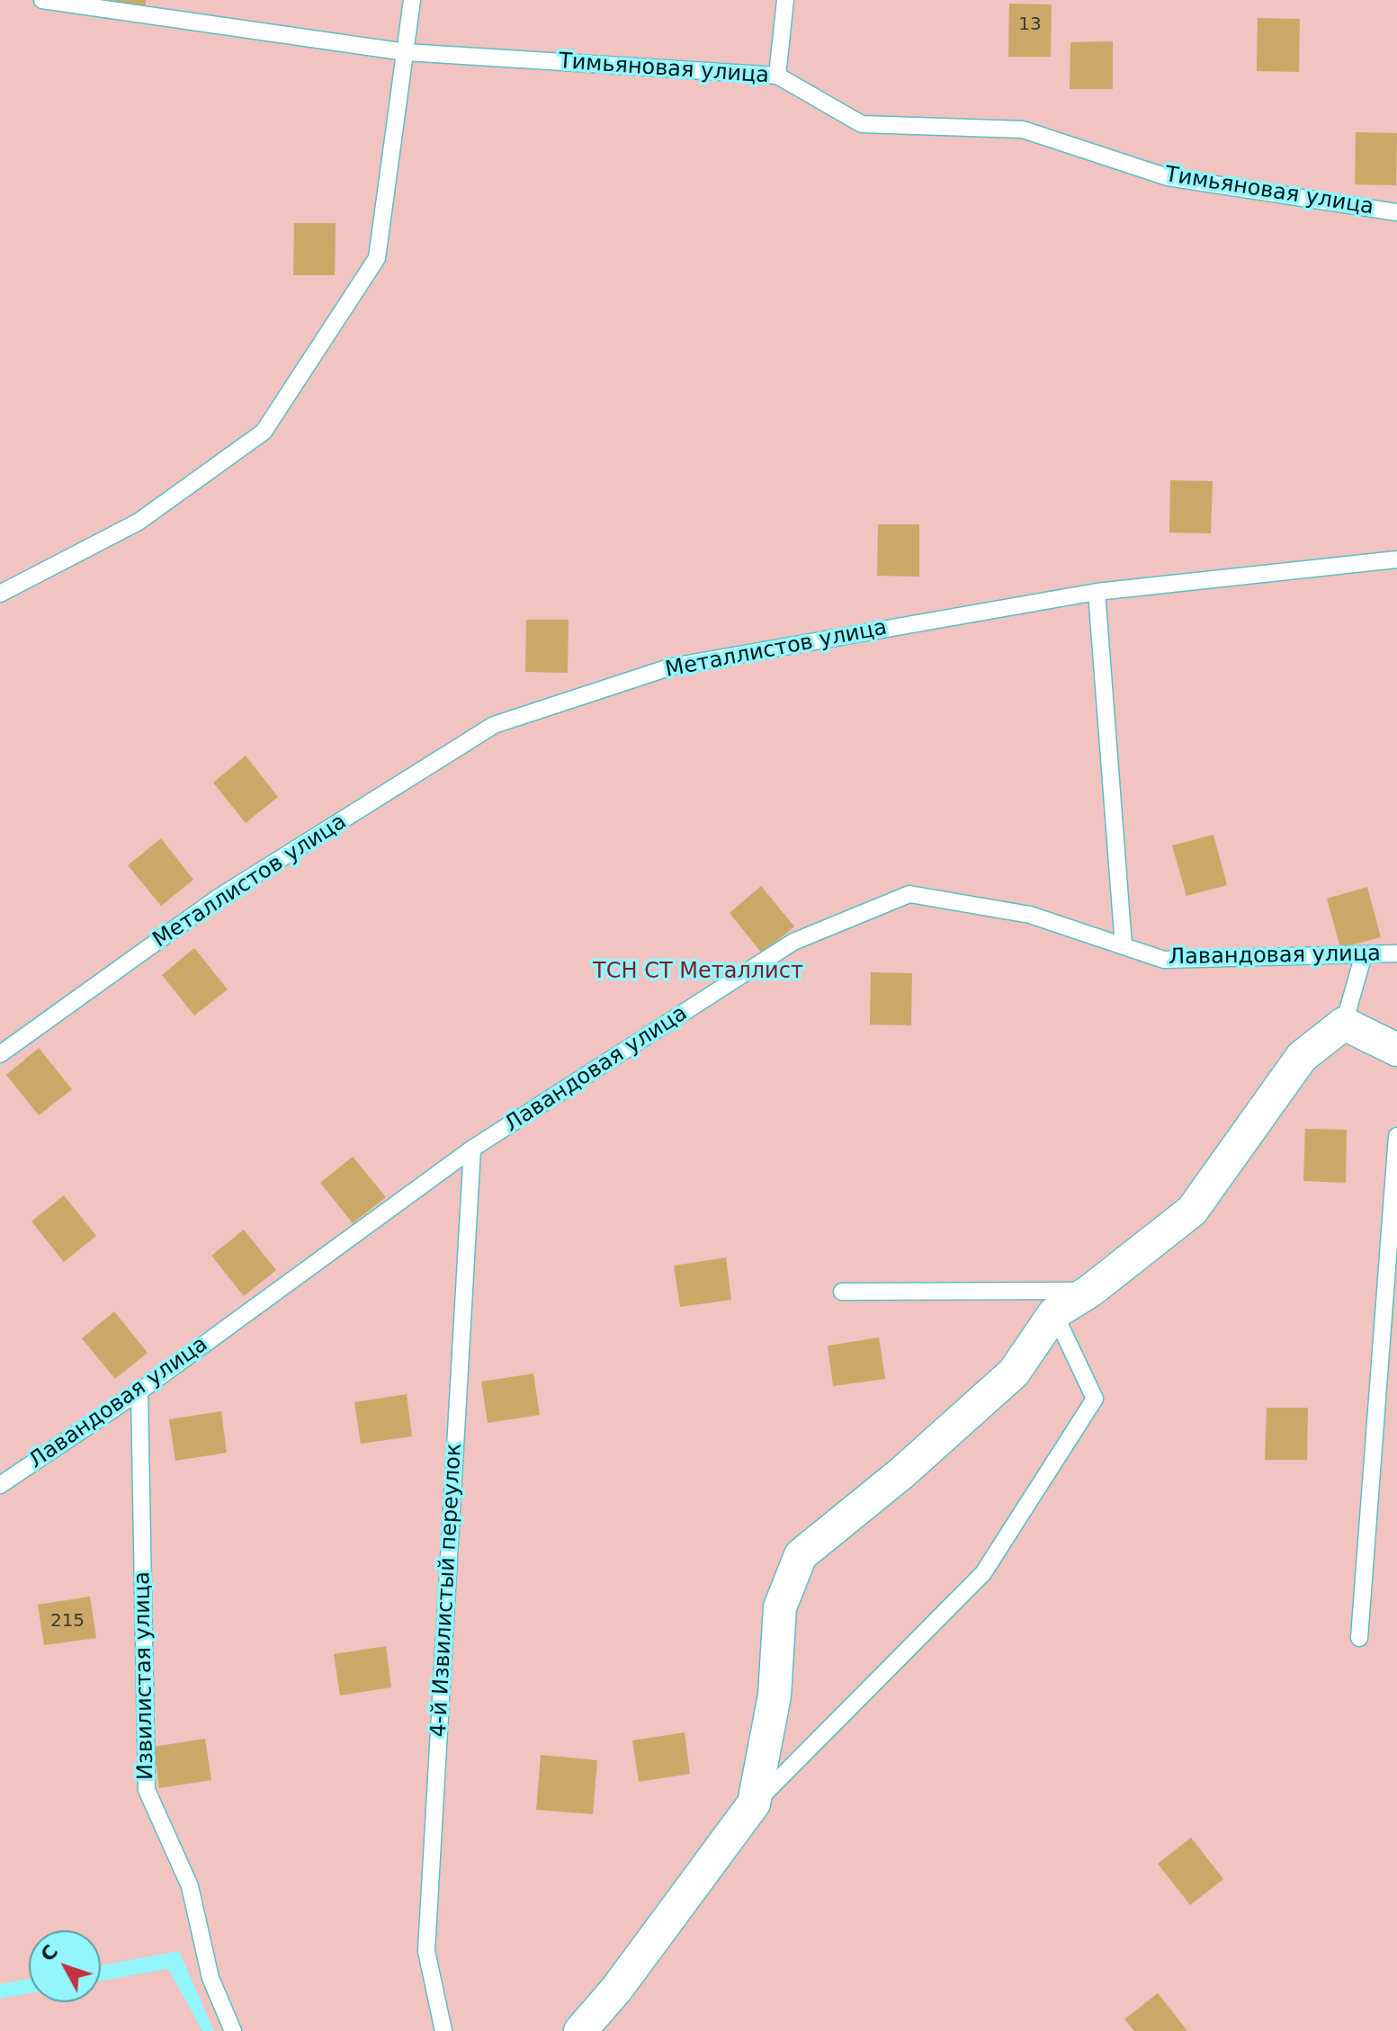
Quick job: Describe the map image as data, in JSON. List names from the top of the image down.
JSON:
{
  "streets": {
    "lane": [
      "Тимьяновая улица",
      "Металлистов улица",
      "Лавандовая улица",
      "4-й Извилистый переулок",
      "Извилистая улица"
    ]
  },
  "crossings": [
    ["Лавандовая улица", "4-й Извилистый переулок"],
    ["Лавандовая улица", "Извилистая улица"]
  ],
  "parks": ["ТСН СТ Металлист"],
  "house_numbers": ["13", "215"],
  "north": "top left"
}
